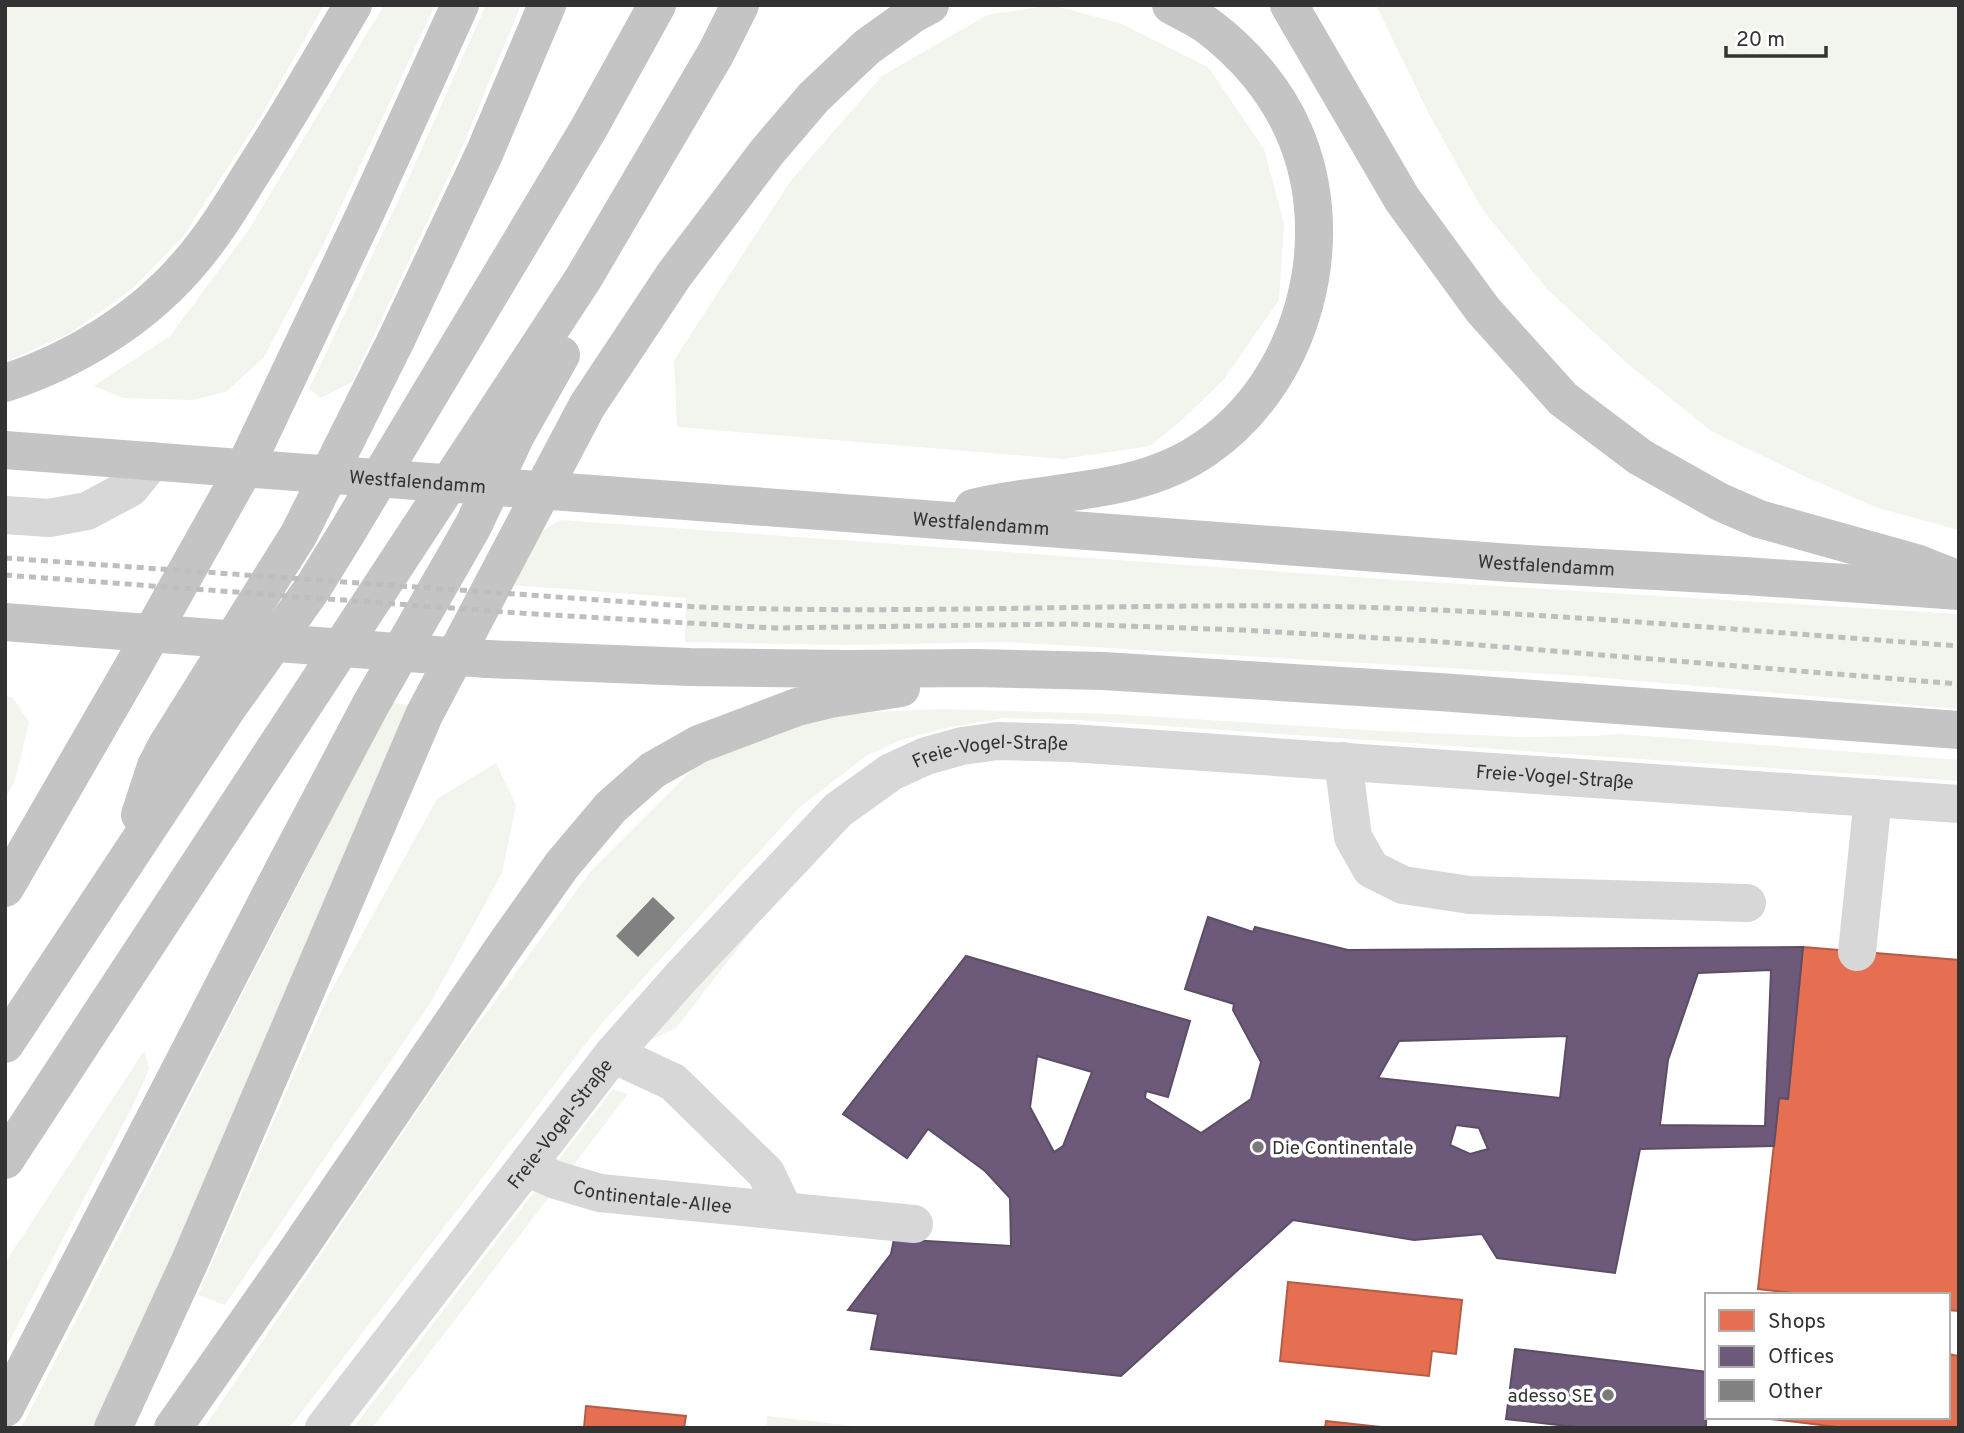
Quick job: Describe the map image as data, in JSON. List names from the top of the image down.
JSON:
{
  "streets": {
    "highway": ["Westfalendamm"],
    "street": ["Freie-Vogel-Straße", "Continentale-Allee"]
  },
  "crossings": [
    ["Freie-Vogel-Straße", "Continentale-Allee"]
  ],
  "places": ["Die Continentale", "adesso SE"],
  "legend": ["Shops", "Offices", "Other"],
  "scale_bar": "20 m"
}
